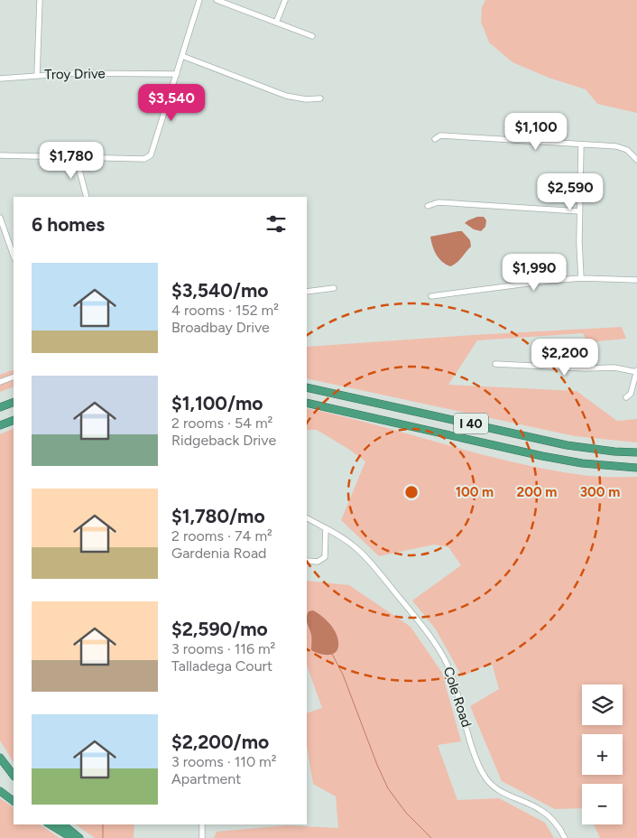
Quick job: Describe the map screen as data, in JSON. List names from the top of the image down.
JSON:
{
  "streets": {
    "highway": ["I 40"],
    "street": ["Troy Drive", "Cole Road"]
  },
  "page": {
    "price": [
      "$3,540",
      "$1,100",
      "$1,780",
      "$2,590",
      "$1,990",
      "$2,200"
    ],
    "heading": "6 homes",
    "list": [
      {
        "name": "$3,540/mo",
        "note": "4 rooms · 152 m² · Broadbay Drive"
      },
      {
        "name": "$1,100/mo",
        "note": "2 rooms · 54 m² · Ridgeback Drive"
      },
      {
        "name": "$1,780/mo",
        "note": "2 rooms · 74 m² · Gardenia Road"
      },
      {
        "name": "$2,590/mo",
        "note": "3 rooms · 116 m² · Talladega Court"
      },
      {
        "name": "$2,200/mo",
        "note": "3 rooms · 110 m² · Apartment"
      }
    ],
    "map_buttons": ["+", "−"]
  },
  "rings": ["100 m", "200 m", "300 m"]
}
